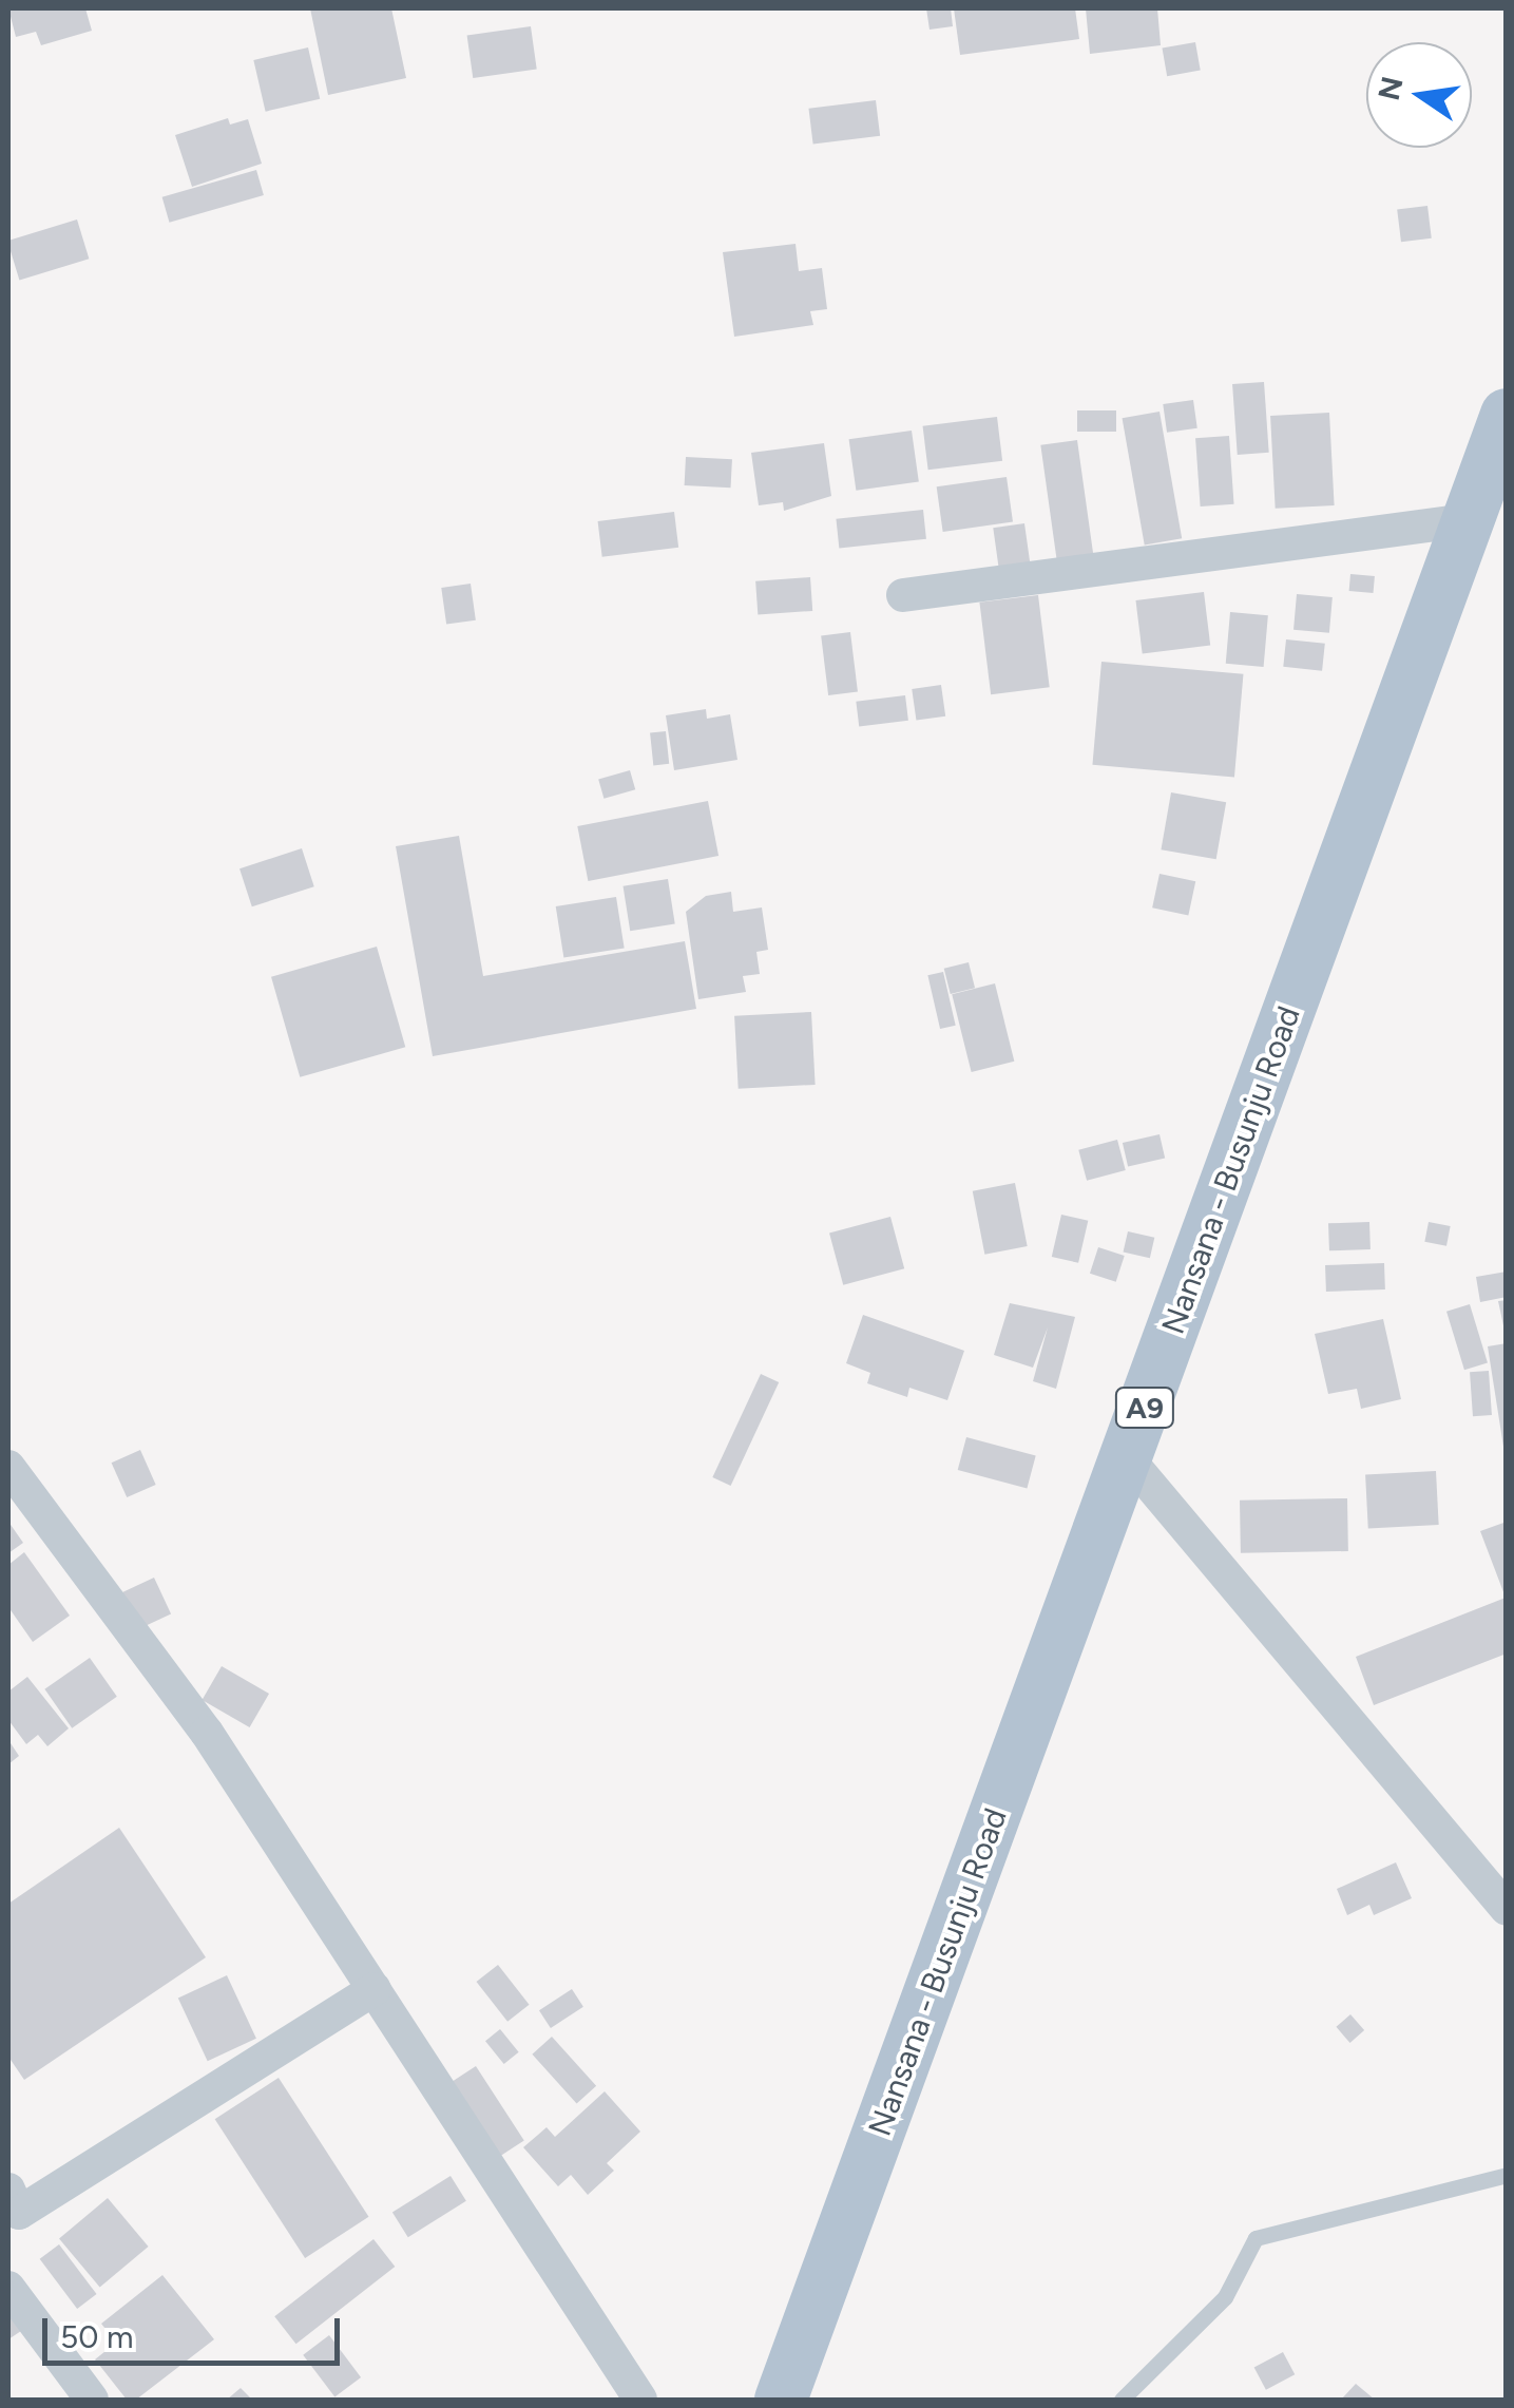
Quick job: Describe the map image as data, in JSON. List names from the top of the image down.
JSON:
{
  "streets": {
    "main road": ["Nansana - Busunju Road", "A9"]
  },
  "scale_bar": "50 m",
  "north": "left"
}
